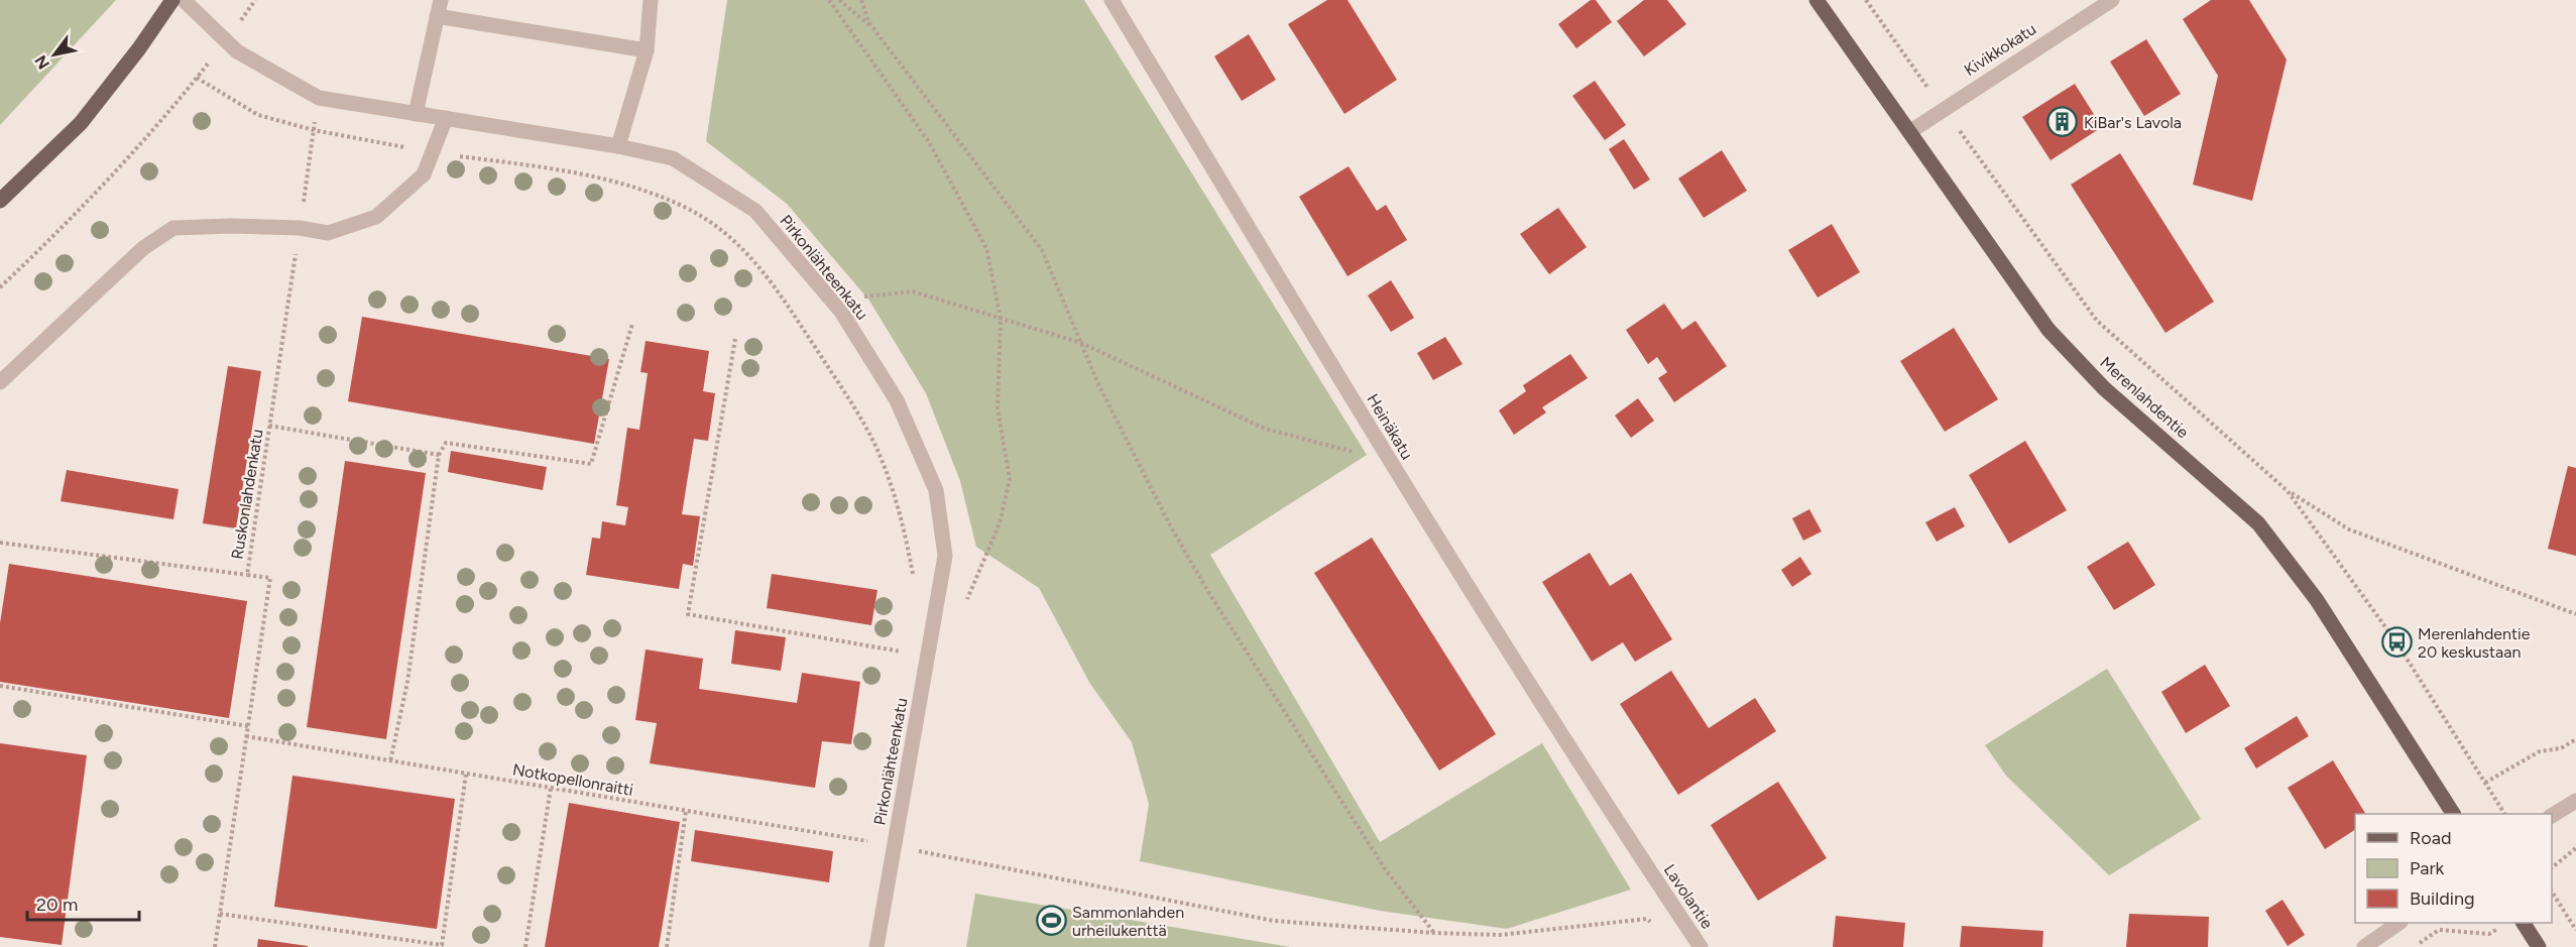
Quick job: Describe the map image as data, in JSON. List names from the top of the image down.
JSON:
{
  "streets": {
    "main road": ["Merenlahdentie"],
    "street": [
      "Kivikkokatu",
      "Pirkonlähteenkatu",
      "Heinäkatu",
      "Lavolantie"
    ],
    "path": ["Ruskonlahdenkatu", "Notkopellonraitti"]
  },
  "crossings": [
    ["Kivikkokatu", "Merenlahdentie"],
    ["Pirkonlähteenkatu", "Ruskonlahdenkatu"],
    ["Pirkonlähteenkatu", "Notkopellonraitti"],
    ["Heinäkatu", "Lavolantie"],
    ["Ruskonlahdenkatu", "Notkopellonraitti"]
  ],
  "places": {
    "building": ["KiBar's Lavola"],
    "bus stop": ["Merenlahdentie 20 keskustaan"],
    "sports": ["Sammonlahden urheilukenttä"]
  },
  "legend": ["Road", "Park", "Building"],
  "scale_bar": "20 m",
  "north": "bottom left"
}
